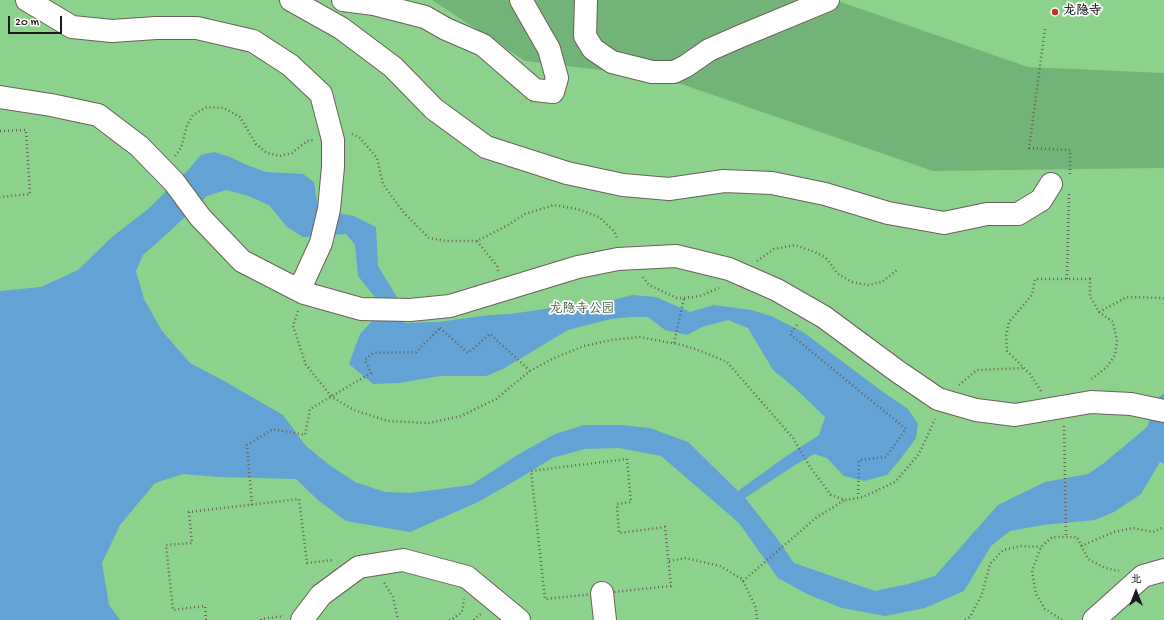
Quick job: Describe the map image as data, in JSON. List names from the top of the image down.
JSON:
{
  "parks": ["龙隐寺公园"],
  "places": ["龙隐寺"],
  "scale_bar": "20 m",
  "north": "top"
}
